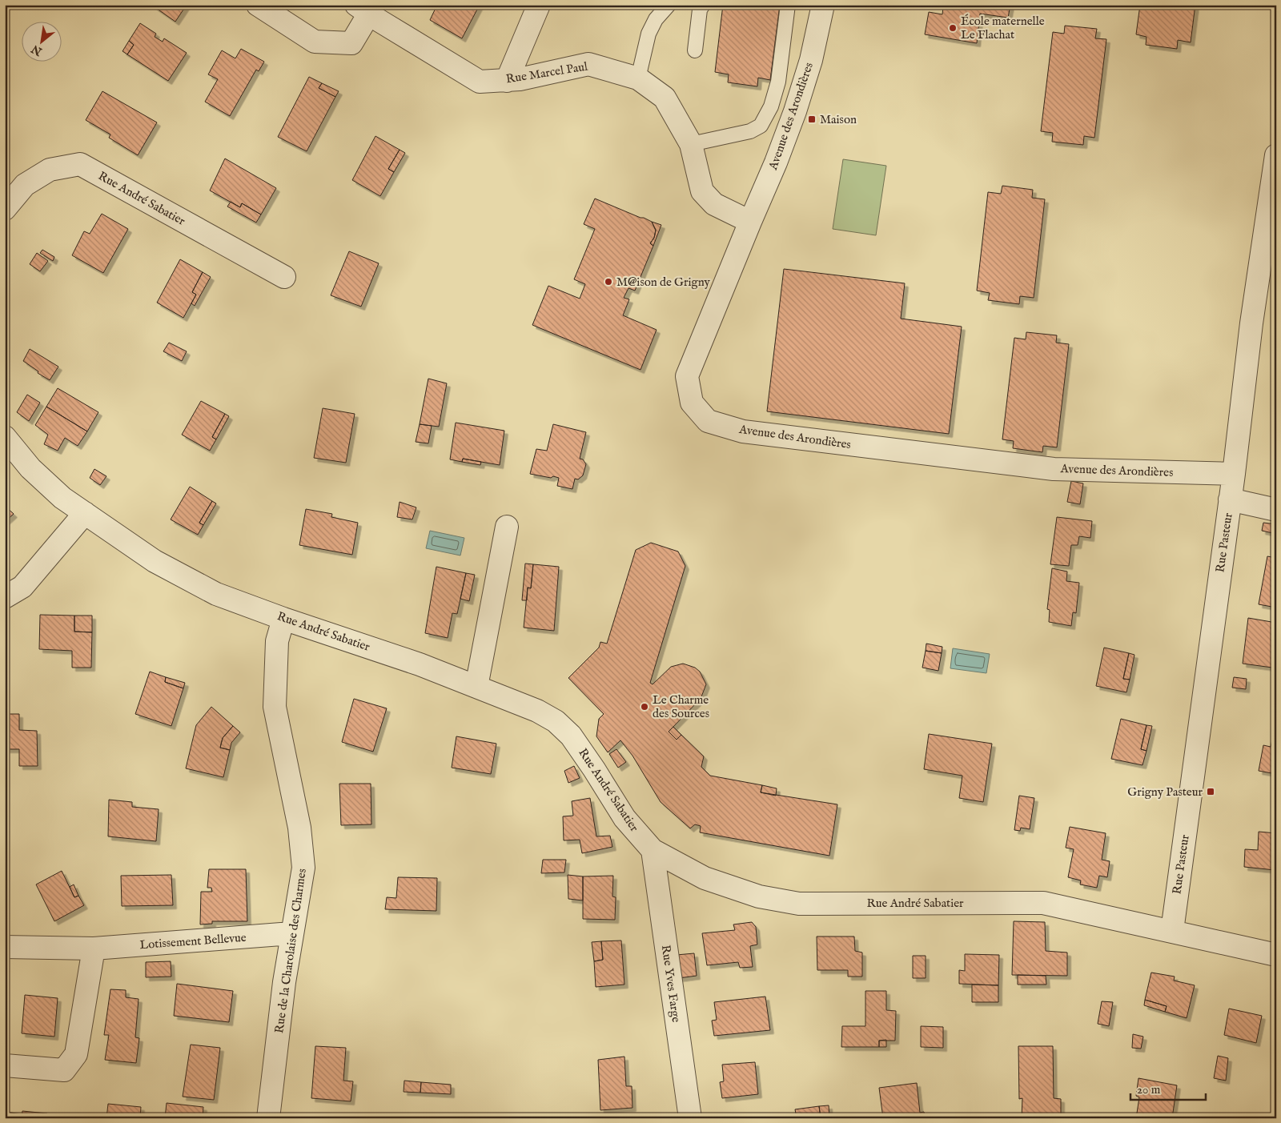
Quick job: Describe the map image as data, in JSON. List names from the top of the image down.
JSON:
{
  "streets": {
    "street": [
      "Rue Marcel Paul",
      "Avenue des Arondières",
      "Rue André Sabatier",
      "Rue Pasteur",
      "Lotissement Bellevue",
      "Rue de la Charolaise des Charmes",
      "Rue Yves Farge"
    ]
  },
  "crossings": [
    ["Rue Marcel Paul", "Avenue des Arondières"],
    ["Avenue des Arondières", "Rue Pasteur"],
    ["Rue André Sabatier", "Rue Pasteur"],
    ["Rue André Sabatier", "Rue de la Charolaise des Charmes"],
    ["Rue André Sabatier", "Rue Yves Farge"],
    ["Lotissement Bellevue", "Rue de la Charolaise des Charmes"]
  ],
  "places": {
    "other": ["École maternelle Le Flachat", "M@ison de Grigny", "Le Charme des Sources"],
    "transit": ["Maison", "Grigny Pasteur"]
  },
  "scale_bar": "20 m",
  "north": "bottom left"
}
